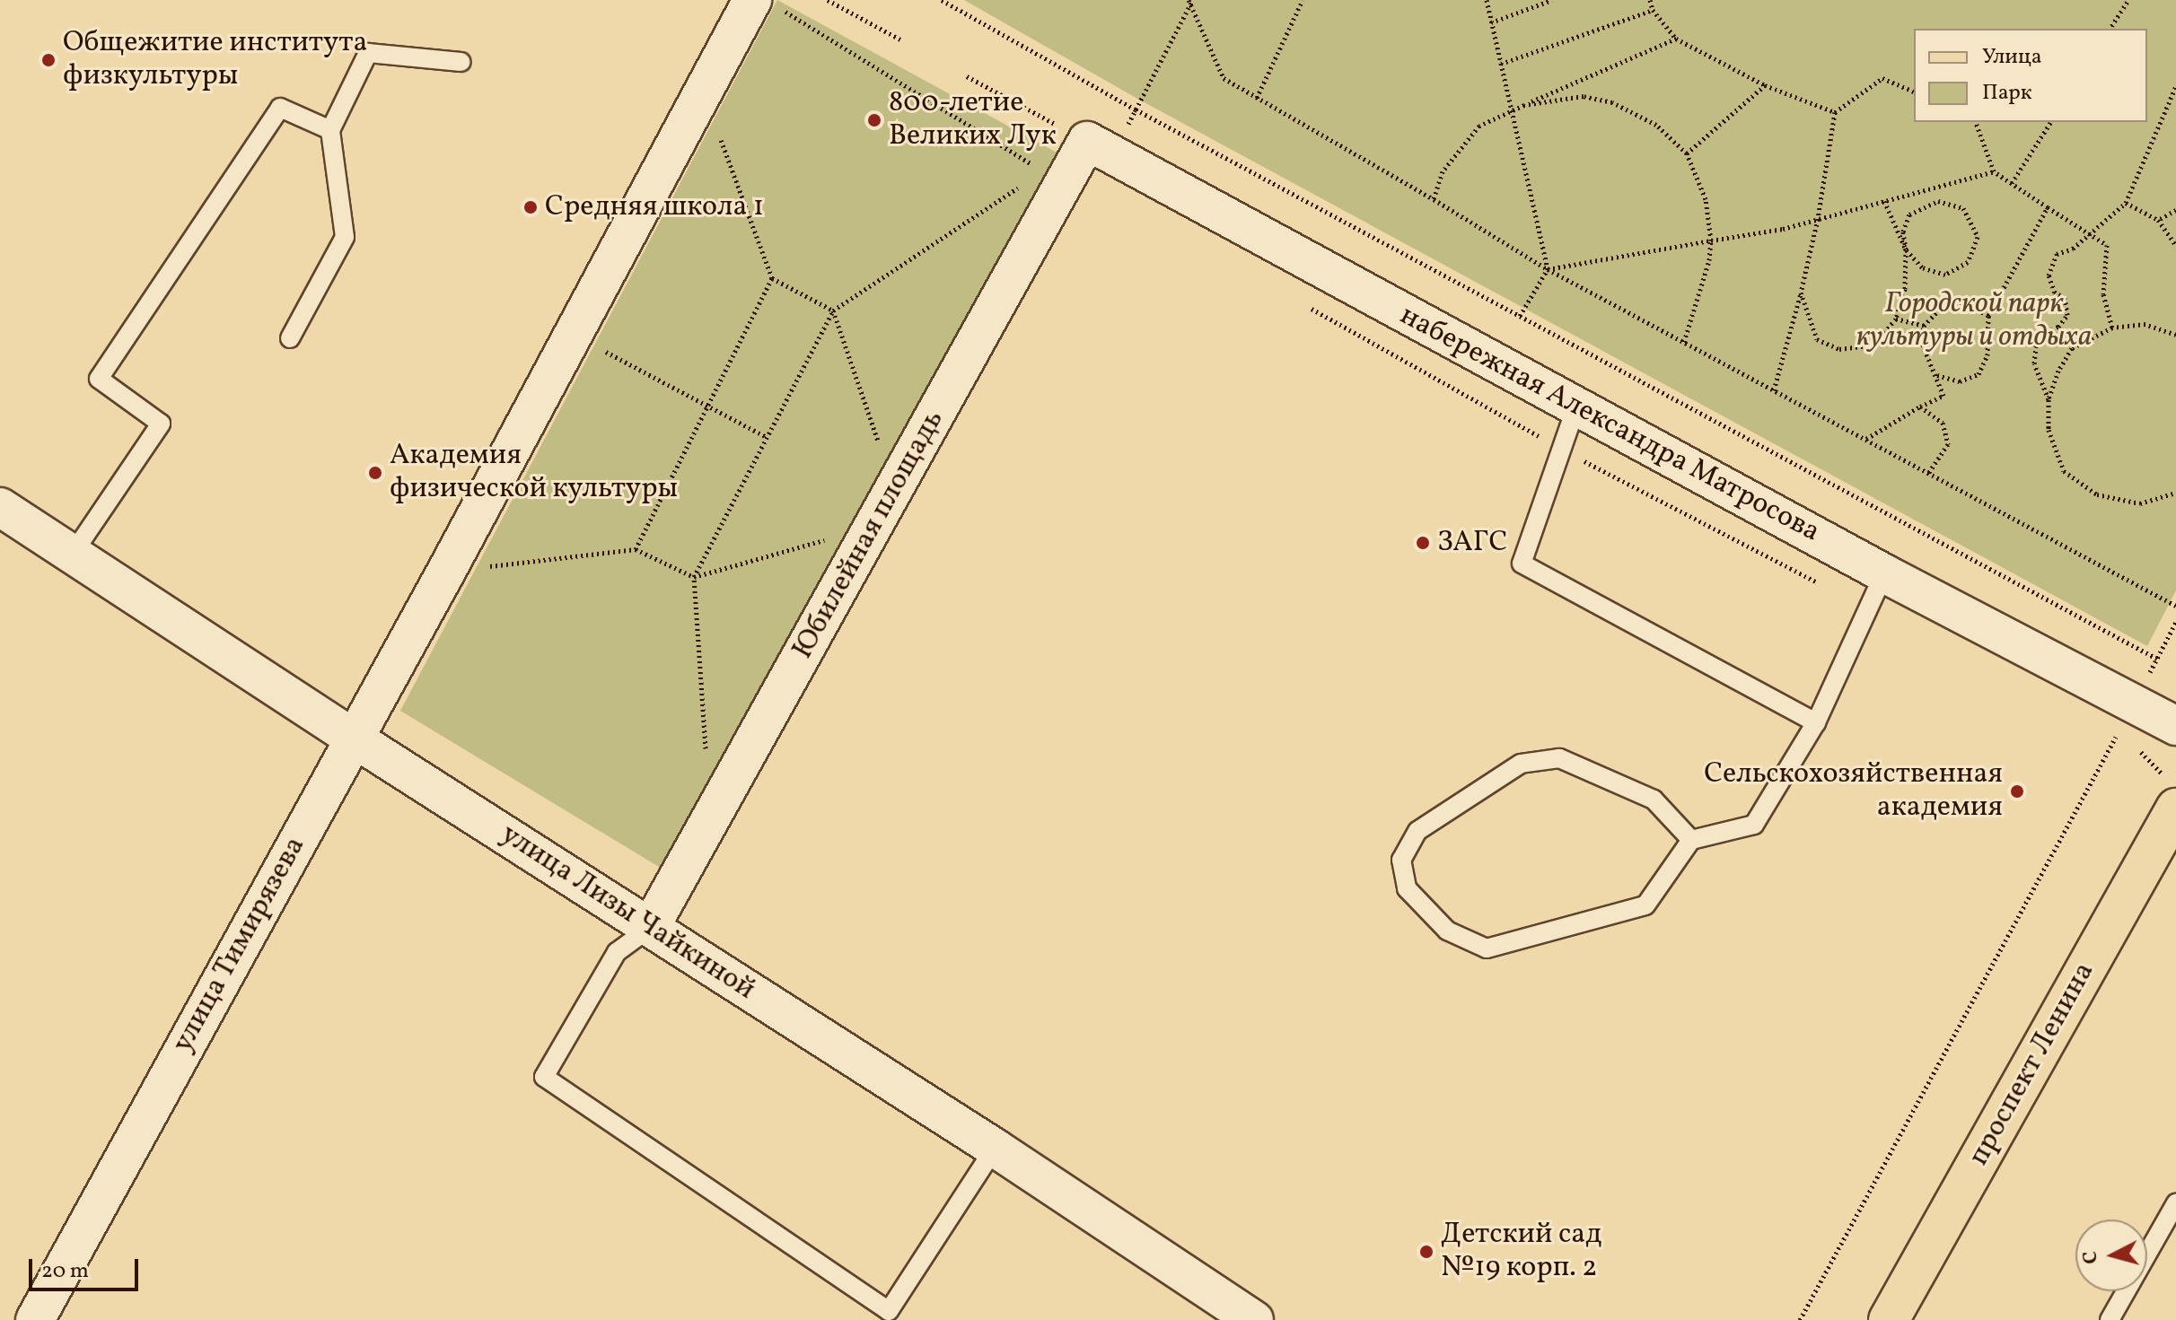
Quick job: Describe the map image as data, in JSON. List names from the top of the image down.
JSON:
{
  "streets": {
    "main road": ["проспект Ленина"],
    "street": [
      "набережная Александра Матросова",
      "Юбилейная площадь",
      "улица Лизы Чайкиной",
      "улица Тимирязева"
    ]
  },
  "crossings": [
    ["набережная Александра Матросова", "Юбилейная площадь"],
    ["Юбилейная площадь", "улица Лизы Чайкиной"],
    ["улица Лизы Чайкиной", "улица Тимирязева"]
  ],
  "parks": ["Городской парк культуры и отдыха"],
  "places": [
    "Общежитие института физкультуры",
    "800-летие Великих Лук",
    "Средняя школа 1",
    "Aкадемия физической культуры",
    "ЗАГС",
    "Сельскохозяйственная академия",
    "Детский сад №19 корп. 2"
  ],
  "legend": ["Улица", "Парк"],
  "scale_bar": "20 m",
  "north": "left"
}
